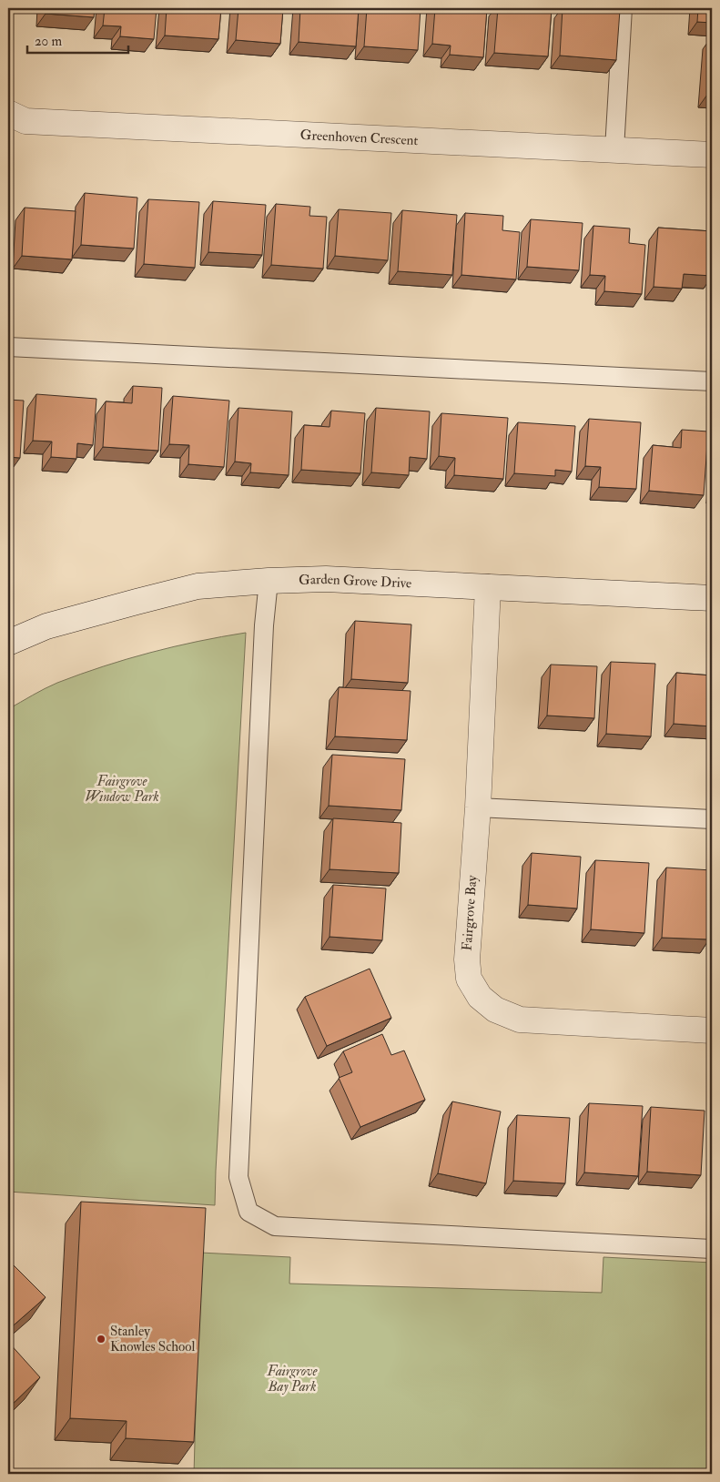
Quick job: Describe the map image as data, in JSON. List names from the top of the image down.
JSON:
{
  "streets": {
    "street": ["Greenhoven Crescent", "Garden Grove Drive", "Fairgrove Bay"]
  },
  "crossings": [
    ["Garden Grove Drive", "Fairgrove Bay"]
  ],
  "parks": ["Fairgrove Window Park", "Fairgrove Bay Park"],
  "places": ["Stanley Knowles School"],
  "scale_bar": "20 m"
}
